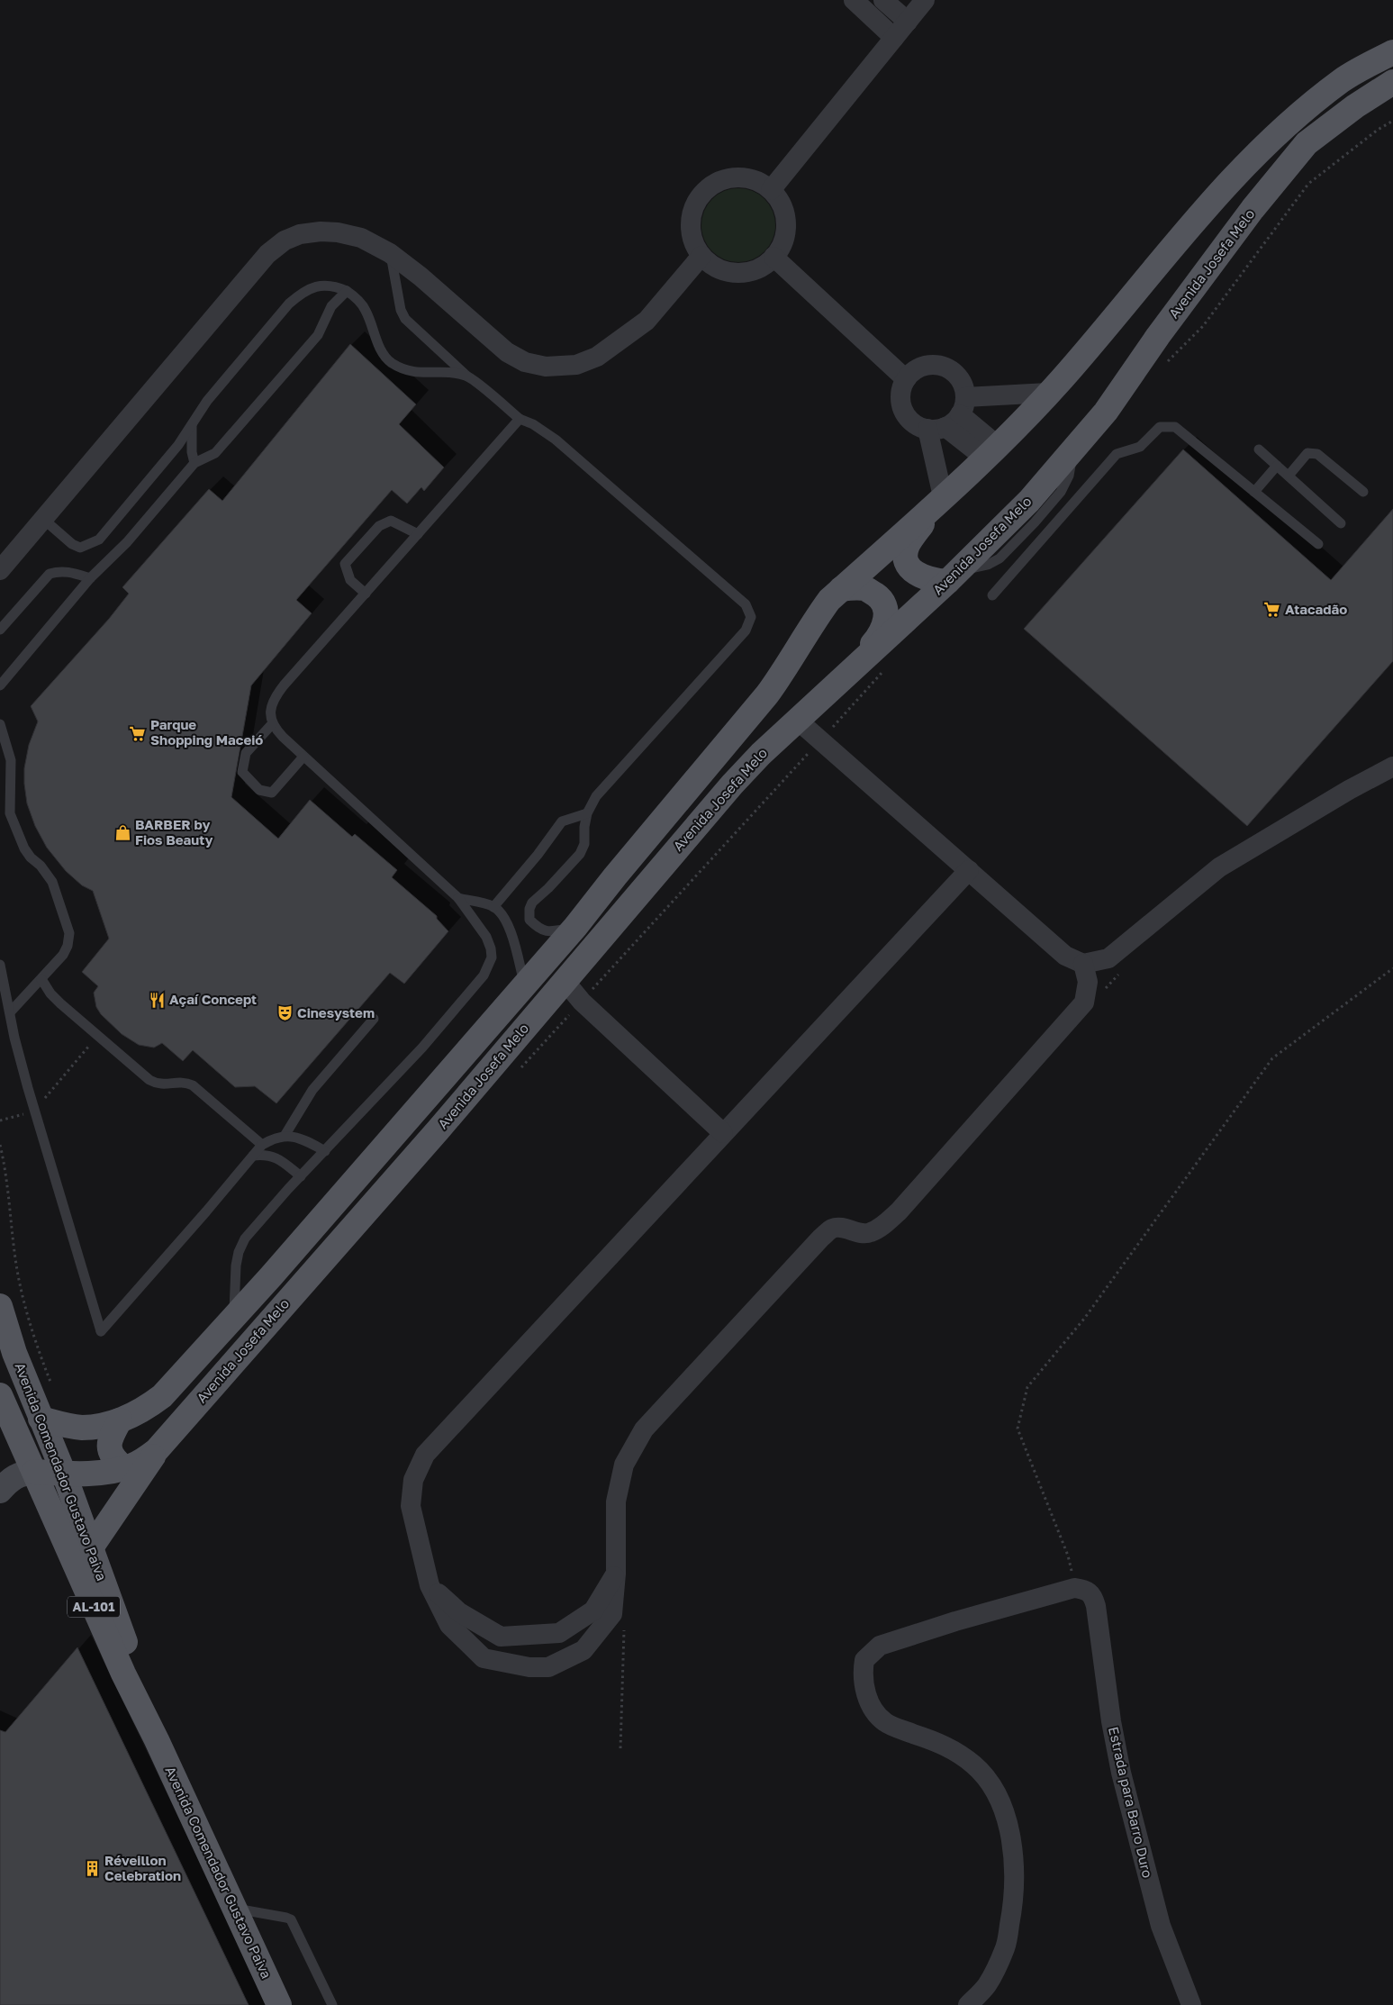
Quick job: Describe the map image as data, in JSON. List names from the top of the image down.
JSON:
{
  "streets": {
    "main road": ["Avenida Josefa Melo", "Avenida Comendador Gustavo Paiva", "AL-101"],
    "street": ["Estrada para Barro Duro"]
  },
  "crossings": [
    ["Avenida Josefa Melo", "Avenida Comendador Gustavo Paiva"]
  ],
  "places": {
    "supermarket": ["Atacadão", "Parque Shopping Maceió"],
    "shop": ["BARBER by Fios Beauty"],
    "restaurant": ["Açaí Concept"],
    "theatre": ["Cinesystem"],
    "building": ["Réveillon Celebration"]
  }
}
